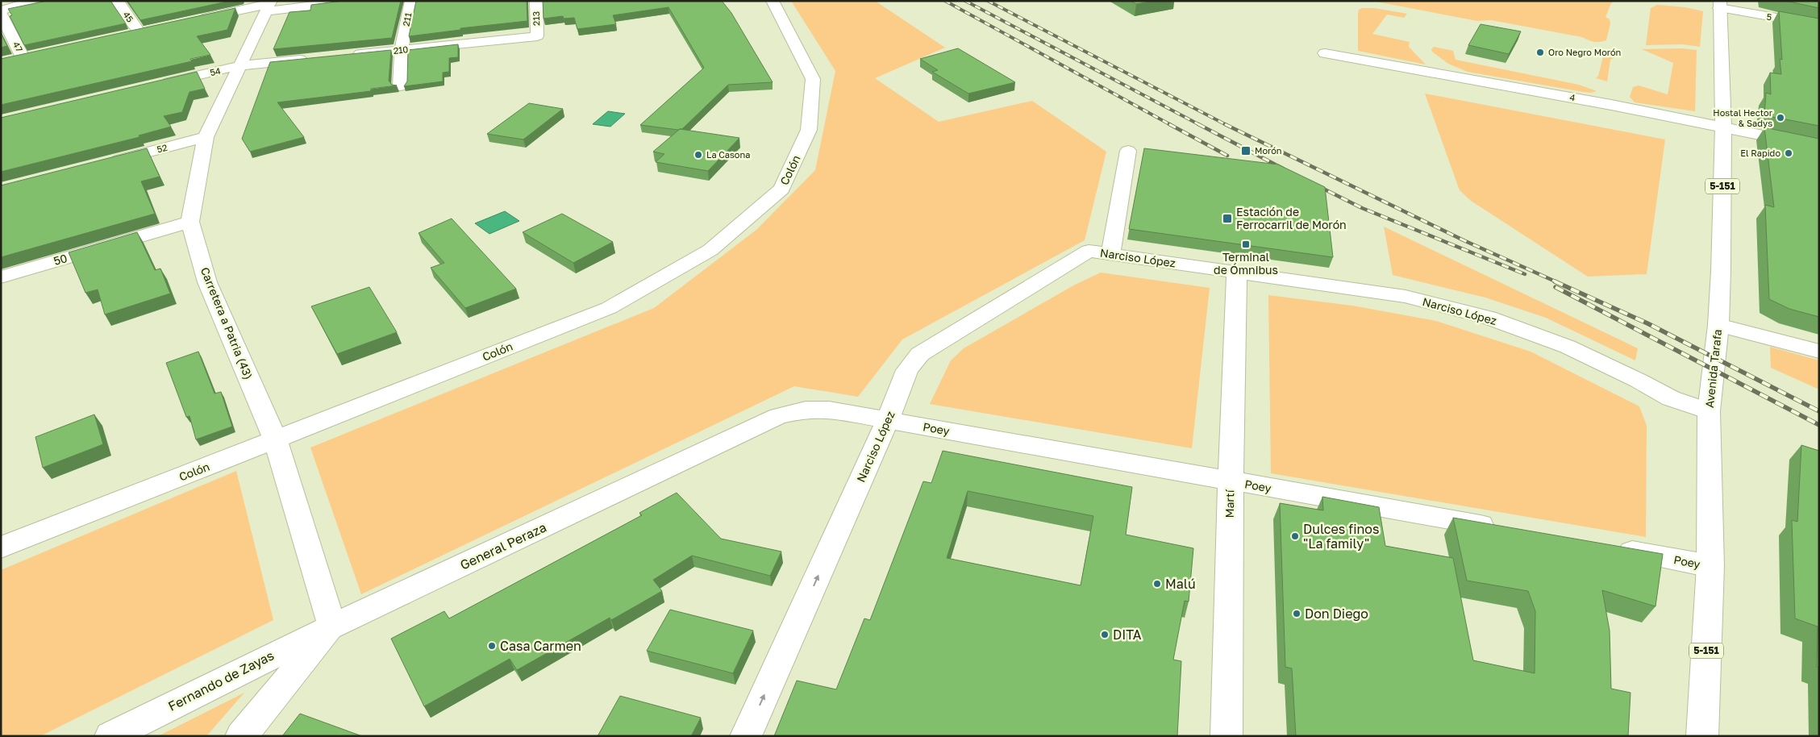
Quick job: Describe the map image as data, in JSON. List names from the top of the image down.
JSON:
{
  "streets": {
    "street": [
      "45",
      "5",
      "213",
      "211",
      "47",
      "210",
      "54",
      "4",
      "52",
      "Colón",
      "5-151",
      "Narciso López",
      "50",
      "Carretera a Patria (43)",
      "Avenida Tarafa",
      "Poey",
      "Martí",
      "General Peraza",
      "Fernando de Zayas"
    ]
  },
  "crossings": [
    ["5", "Avenida Tarafa"],
    ["213", "210"],
    ["211", "210"],
    ["54", "Carretera a Patria (43)"],
    ["4", "Avenida Tarafa"],
    ["52", "Carretera a Patria (43)"],
    ["Colón", "Carretera a Patria (43)"],
    ["Narciso López", "Avenida Tarafa"],
    ["Narciso López", "Poey"],
    ["Narciso López", "Martí"],
    ["50", "Carretera a Patria (43)"],
    ["Carretera a Patria (43)", "General Peraza"],
    ["Carretera a Patria (43)", "Fernando de Zayas"],
    ["Avenida Tarafa", "Poey"],
    ["Poey", "Martí"],
    ["Poey", "General Peraza"],
    ["General Peraza", "Fernando de Zayas"]
  ],
  "places": {
    "other": [
      "Oro Negro Morón",
      "Hostal Hector & Sadys",
      "El Rapido",
      "La Casona",
      "Dulces finos \"La family\"",
      "Malú",
      "Don Diego",
      "DITA",
      "Casa Carmen"
    ],
    "transit": ["Morón", "Estación de Ferrocarril de Morón", "Terminal de Ómnibus"]
  }
}
